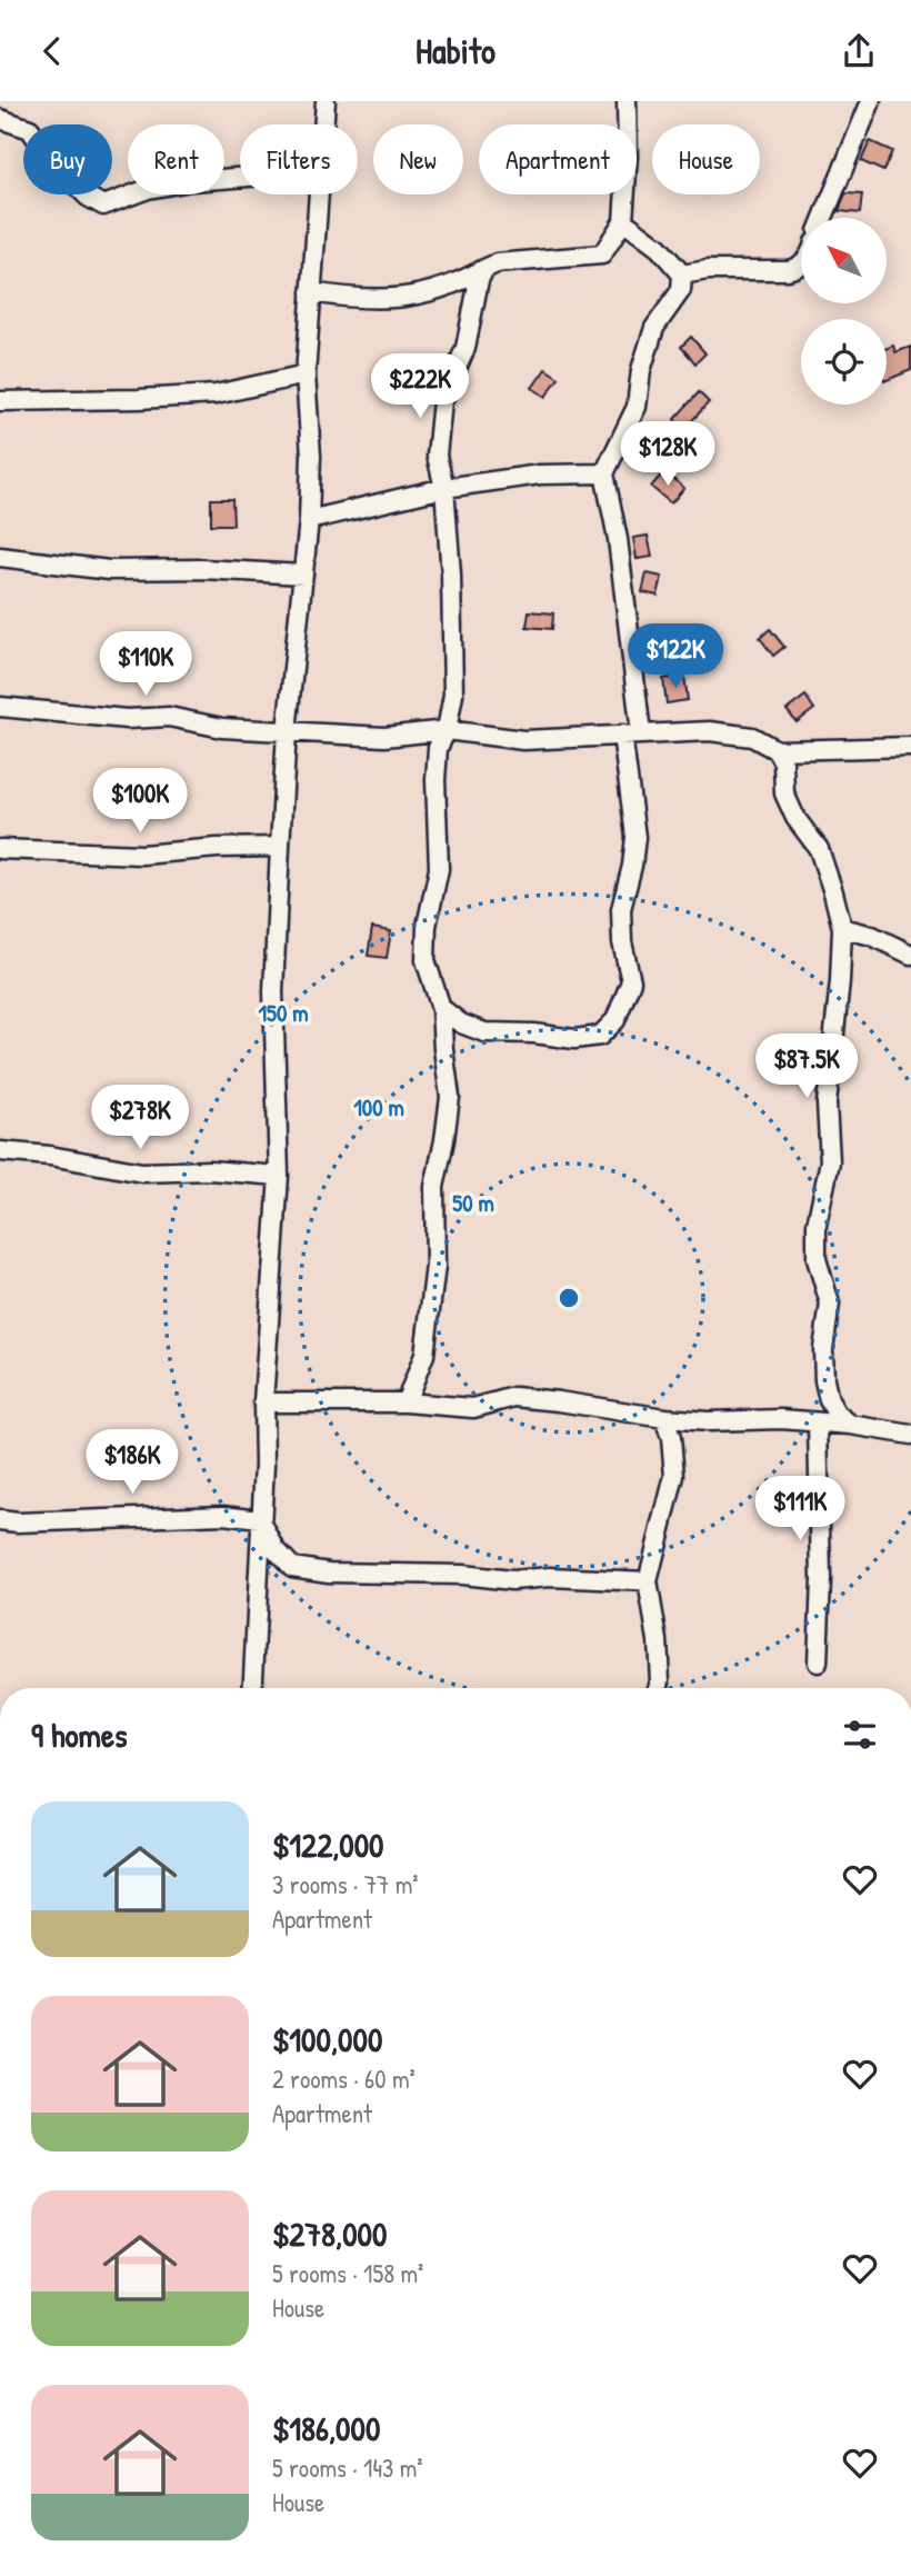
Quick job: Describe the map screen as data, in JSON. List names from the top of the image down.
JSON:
{
  "north": "top left",
  "page": {
    "header": "Habito",
    "chip": [
      "Buy",
      "Rent",
      "Filters",
      "New",
      "Apartment",
      "House"
    ],
    "price": [
      "$222K",
      "$128K",
      "$122K",
      "$110K",
      "$100K",
      "$87.5K",
      "$278K",
      "$186K",
      "$111K"
    ],
    "heading": "9 homes",
    "list": [
      {
        "name": "$122,000",
        "note": "3 rooms · 77 m² · Apartment"
      },
      {
        "name": "$100,000",
        "note": "2 rooms · 60 m² · Apartment"
      },
      {
        "name": "$278,000",
        "note": "5 rooms · 158 m² · House"
      },
      {
        "name": "$186,000",
        "note": "5 rooms · 143 m² · House"
      }
    ]
  },
  "rings": ["150 m", "100 m", "50 m"]
}
